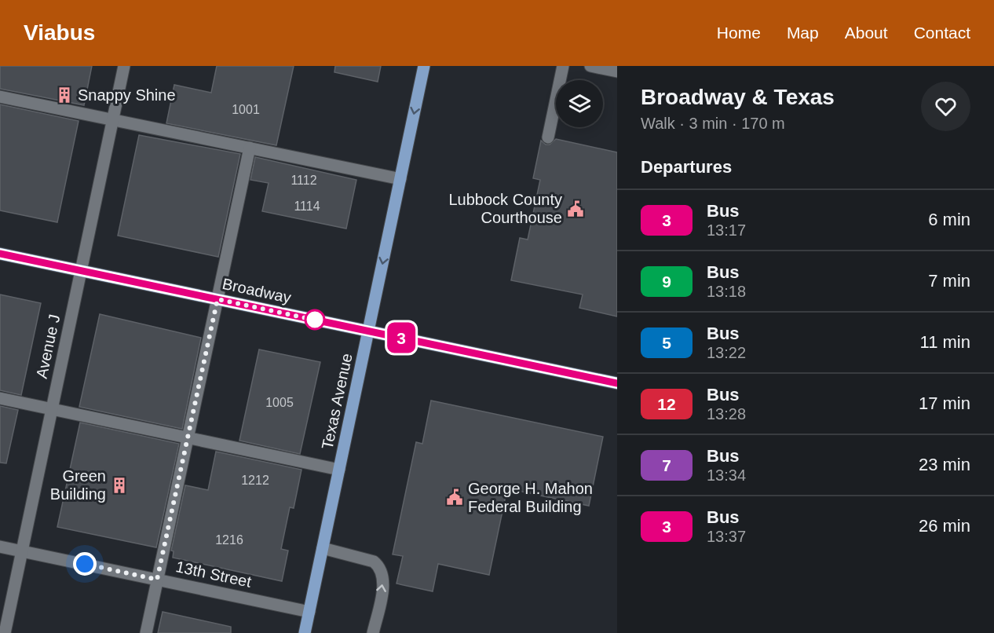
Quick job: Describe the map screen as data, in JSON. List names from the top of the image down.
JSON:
{
  "streets": {
    "main road": ["Broadway", "Texas Avenue"],
    "street": ["Avenue J", "13th Street"]
  },
  "crossings": [
    ["Broadway", "Avenue J"],
    ["Broadway", "Texas Avenue"],
    ["Avenue J", "13th Street"],
    ["Texas Avenue", "13th Street"]
  ],
  "one_way": ["Texas Avenue"],
  "places": {
    "building": ["Snappy Shine", "Green Building"],
    "public building": ["Lubbock County Courthouse", "George H. Mahon Federal Building"]
  },
  "lines": ["bus line 3"],
  "house_numbers": [
    "1001",
    "1112",
    "1114",
    "1005",
    "1212",
    "1216"
  ],
  "page": {
    "header": "Viabus",
    "nav": [
      "Home",
      "Map",
      "About",
      "Contact"
    ],
    "on_map": "3",
    "heading": [
      ["Broadway & Texas", "Walk · 3 min · 170 m"],
      "Departures"
    ],
    "list": [
      {
        "mark": "3",
        "name": "Bus",
        "note": "13:17",
        "value": "6 min"
      },
      {
        "mark": "9",
        "name": "Bus",
        "note": "13:18",
        "value": "7 min"
      },
      {
        "mark": "5",
        "name": "Bus",
        "note": "13:22",
        "value": "11 min"
      },
      {
        "mark": "12",
        "name": "Bus",
        "note": "13:28",
        "value": "17 min"
      },
      {
        "mark": "7",
        "name": "Bus",
        "note": "13:34",
        "value": "23 min"
      },
      {
        "mark": "3",
        "name": "Bus",
        "note": "13:37",
        "value": "26 min"
      }
    ]
  }
}
